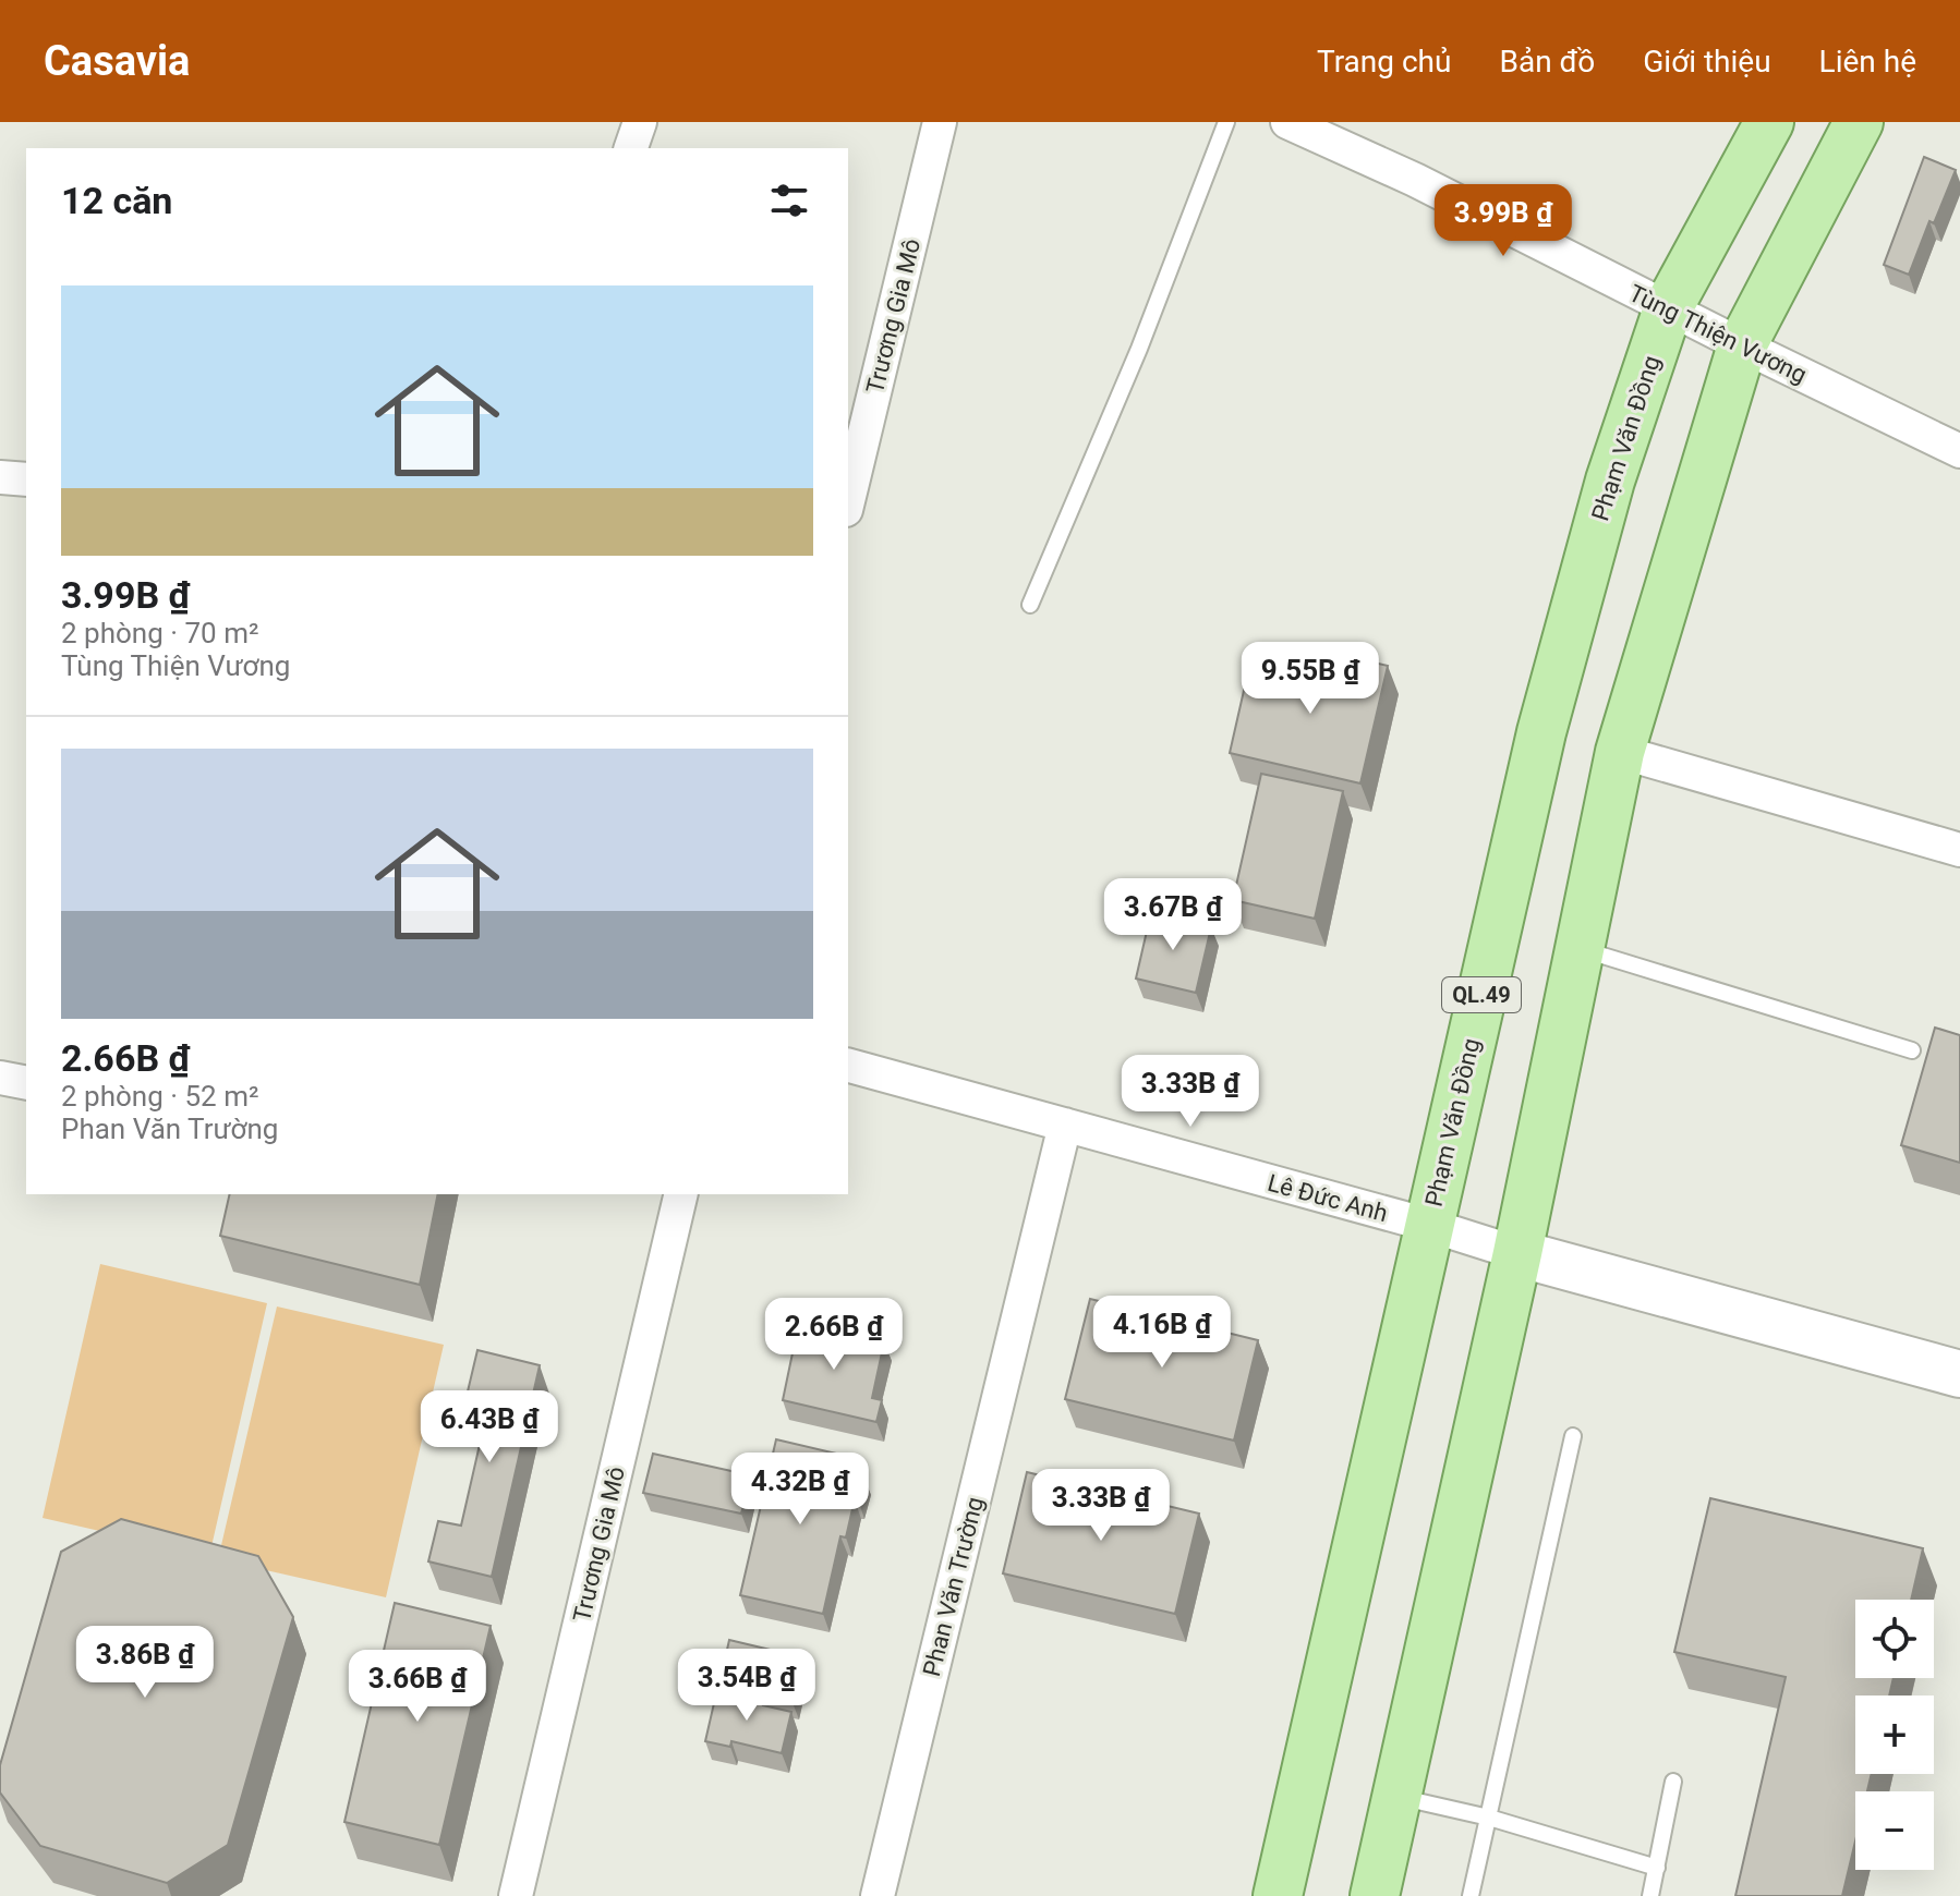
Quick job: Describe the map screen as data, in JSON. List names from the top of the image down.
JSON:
{
  "streets": {
    "main road": ["Phạm Văn Đồng", "QL.49"],
    "street": [
      "Trương Gia Mô",
      "Tùng Thiện Vương",
      "Lê Đức Anh",
      "Phan Văn Trường"
    ]
  },
  "crossings": [
    ["Tùng Thiện Vương", "Phạm Văn Đồng"],
    ["Phạm Văn Đồng", "Lê Đức Anh"],
    ["Lê Đức Anh", "Phan Văn Trường"]
  ],
  "page": {
    "header": "Casavia",
    "nav": [
      "Trang chủ",
      "Bản đồ",
      "Giới thiệu",
      "Liên hệ"
    ],
    "heading": "12 căn",
    "price": [
      "3.99B ₫",
      "9.55B ₫",
      "3.67B ₫",
      "3.33B ₫",
      "4.16B ₫",
      "2.66B ₫",
      "6.43B ₫",
      "4.32B ₫",
      "3.33B ₫",
      "3.86B ₫",
      "3.54B ₫",
      "3.66B ₫"
    ],
    "list": [
      {
        "name": "3.99B ₫",
        "note": "2 phòng · 70 m² · Tùng Thiện Vương"
      },
      {
        "name": "2.66B ₫",
        "note": "2 phòng · 52 m² · Phan Văn Trường"
      }
    ],
    "map_buttons": ["+", "−"]
  }
}
